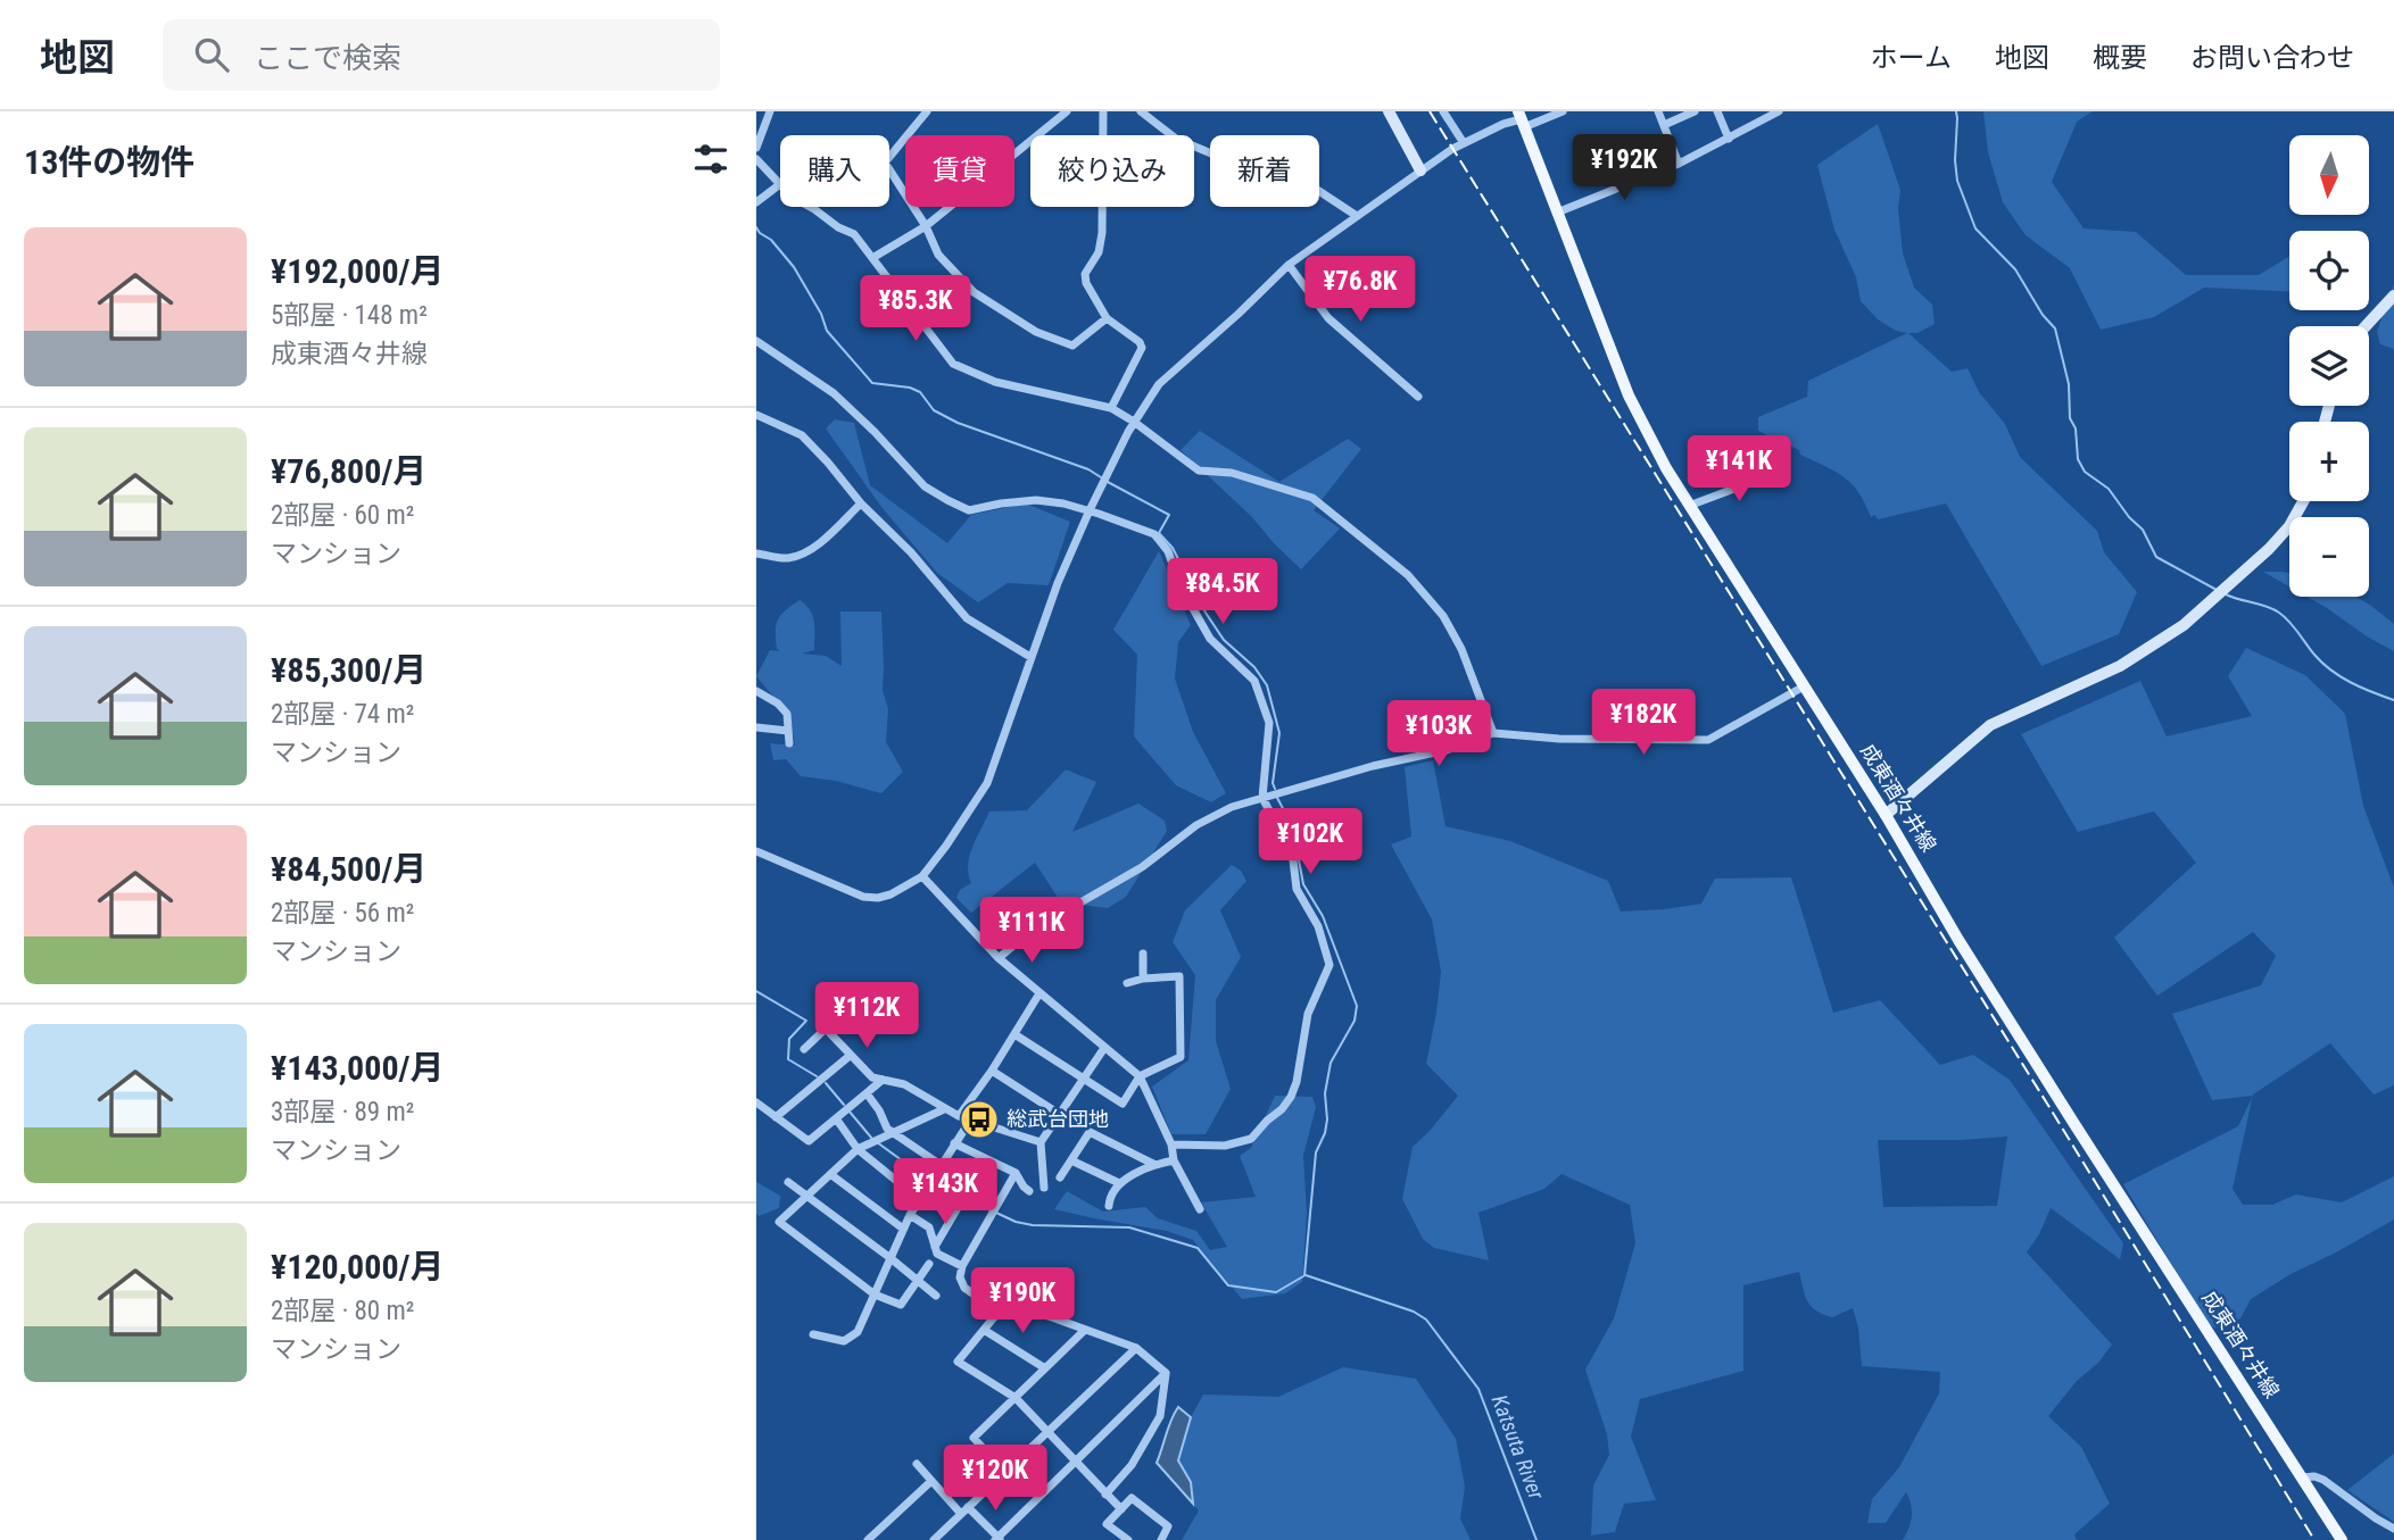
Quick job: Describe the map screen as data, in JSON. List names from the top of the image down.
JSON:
{
  "streets": {
    "main road": ["成東酒々井線"]
  },
  "water": ["Katsuta River"],
  "places": {
    "bus stop": ["総武台団地"]
  },
  "north": "bottom",
  "page": {
    "header": "地図",
    "search": "ここで検索",
    "nav": [
      "ホーム",
      "地図",
      "概要",
      "お問い合わせ"
    ],
    "heading": "13件の物件",
    "price": [
      "¥192K",
      "¥76.8K",
      "¥85.3K",
      "¥141K",
      "¥84.5K",
      "¥182K",
      "¥103K",
      "¥102K",
      "¥111K",
      "¥112K",
      "¥143K",
      "¥190K",
      "¥120K"
    ],
    "map_buttons": ["+", "−"],
    "chip": [
      "購入",
      "賃貸",
      "絞り込み",
      "新着"
    ],
    "list": [
      {
        "name": "¥192,000/月",
        "note": "5部屋 · 148 m² · 成東酒々井線"
      },
      {
        "name": "¥76,800/月",
        "note": "2部屋 · 60 m² · マンション"
      },
      {
        "name": "¥85,300/月",
        "note": "2部屋 · 74 m² · マンション"
      },
      {
        "name": "¥84,500/月",
        "note": "2部屋 · 56 m² · マンション"
      },
      {
        "name": "¥143,000/月",
        "note": "3部屋 · 89 m² · マンション"
      },
      {
        "name": "¥120,000/月",
        "note": "2部屋 · 80 m² · マンション"
      }
    ]
  }
}
